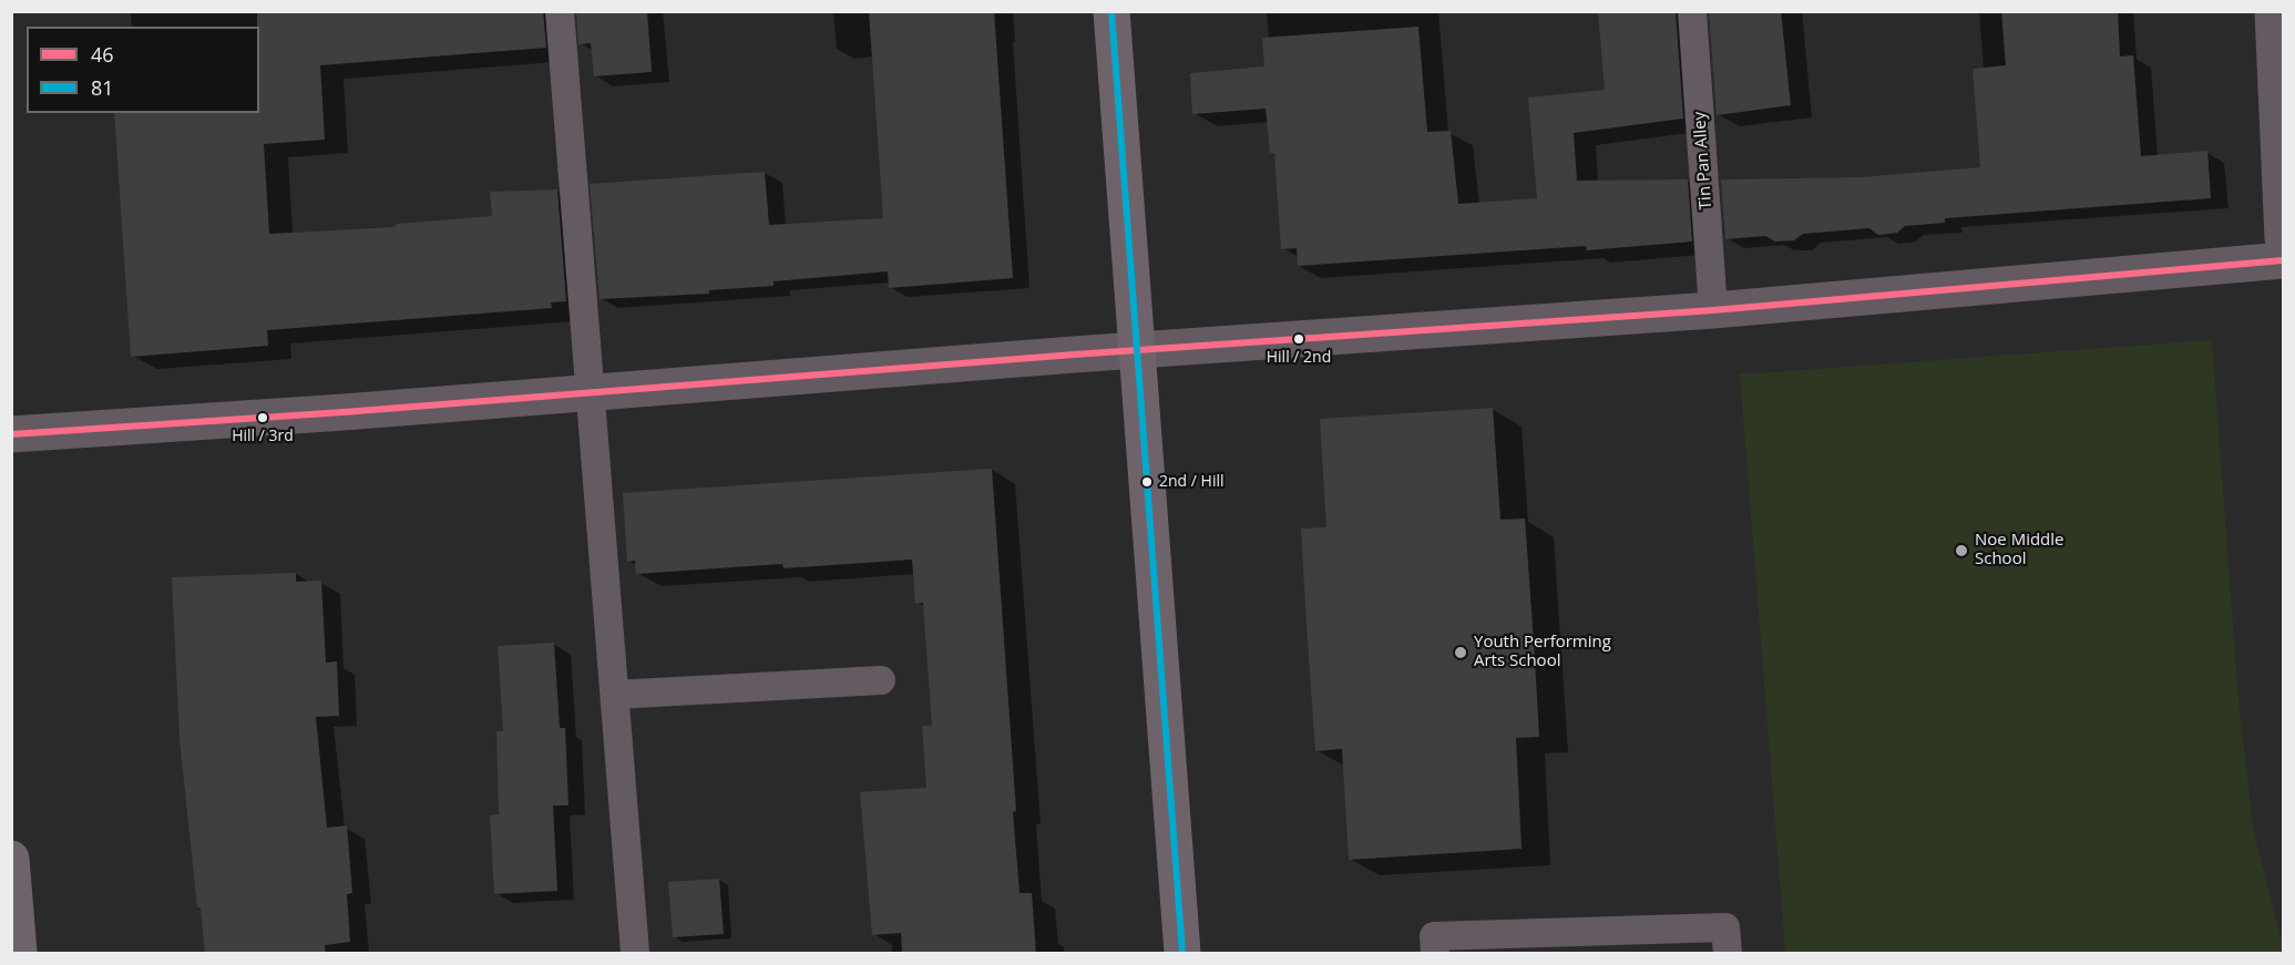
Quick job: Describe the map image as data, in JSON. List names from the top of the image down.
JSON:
{
  "streets": {
    "lane": ["Tin Pan Alley"]
  },
  "places": [
    "Hill / 2nd",
    "Hill / 3rd",
    "2nd / Hill",
    "Noe Middle School",
    "Youth Performing Arts School"
  ],
  "lines": ["transit line 81", "transit line 46"],
  "legend": ["46", "81"]
}
